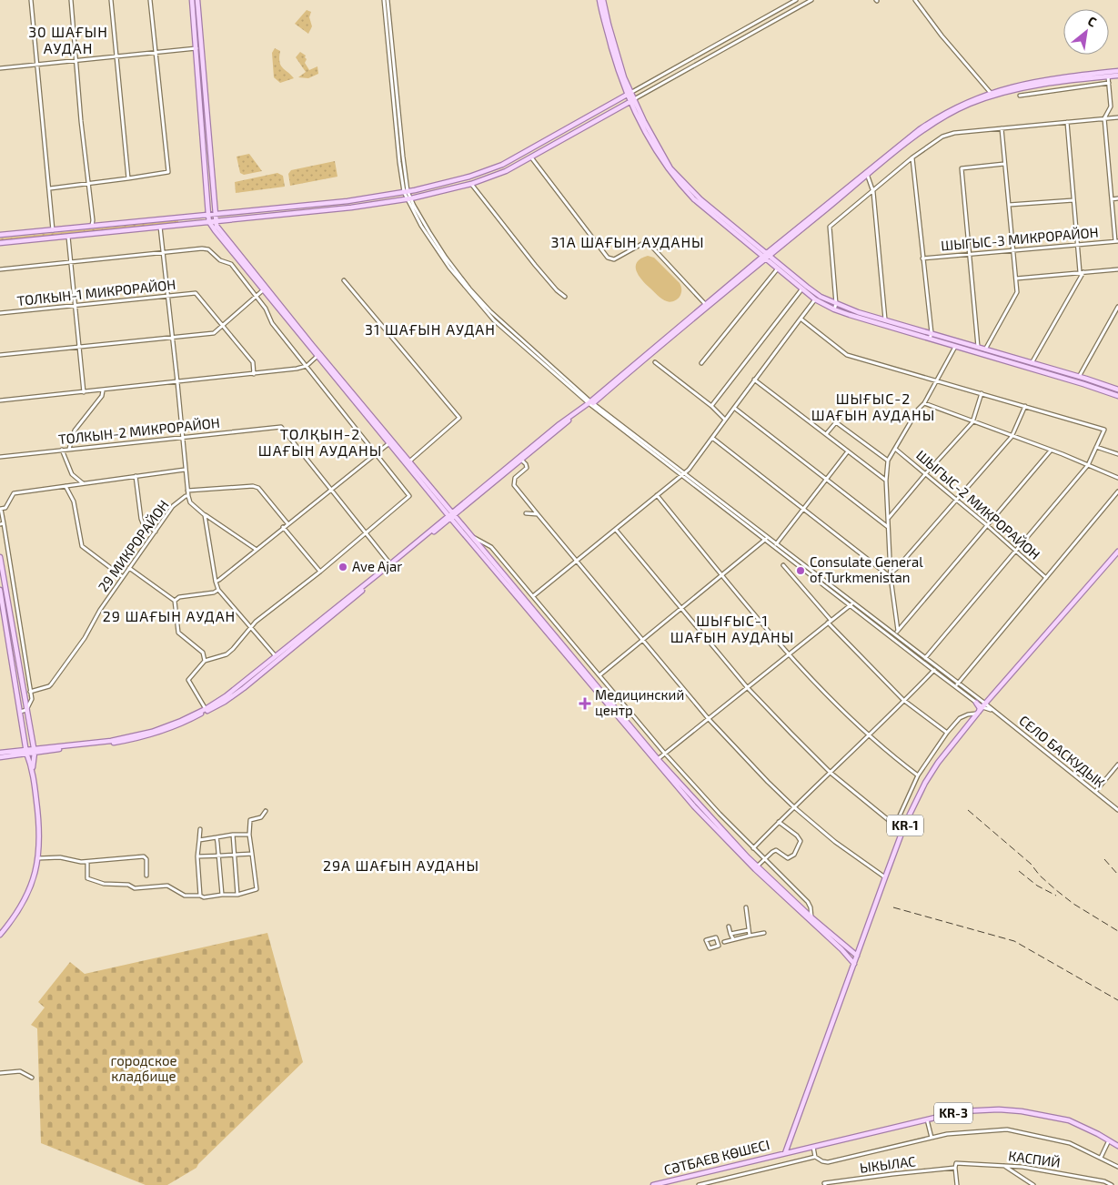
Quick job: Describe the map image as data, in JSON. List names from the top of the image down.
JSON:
{
  "streets": {
    "main road": ["KR-1", "KR-3", "СӘТБАЕВ КӨШЕСІ"],
    "street": [
      "ШЫГЫС-3 МИКРОРАЙОН",
      "ТОЛКЫН-1 МИКРОРАЙОН",
      "ТОЛКЫН-2 МИКРОРАЙОН",
      "ШЫГЫС-2 МИКРОРАЙОН",
      "29 МИКРОРАЙОН",
      "СЕЛО БАСКУДЫК",
      "КАСПИЙ",
      "ЫКЫЛАС"
    ]
  },
  "crossings": [
    ["СЕЛО БАСКУДЫК", "KR-1"],
    ["KR-1", "KR-3"],
    ["KR-1", "СӘТБАЕВ КӨШЕСІ"],
    ["KR-3", "СӘТБАЕВ КӨШЕСІ"],
    ["КАСПИЙ", "ЫКЫЛАС"]
  ],
  "districts": [
    "30 ШАҒЫН АУДАН",
    "31А ШАҒЫН АУДАНЫ",
    "31 ШАҒЫН АУДАН",
    "ШЫҒЫС-2 ШАҒЫН АУДАНЫ",
    "ТОЛҚЫН-2 ШАҒЫН АУДАНЫ",
    "29 ШАҒЫН АУДАН",
    "ШЫҒЫС-1 ШАҒЫН АУДАНЫ",
    "29А ШАҒЫН АУДАНЫ"
  ],
  "parks": ["городское кладбище"],
  "places": {
    "other": ["Ave Ajar", "Consulate General of Turkmenistan"],
    "health": ["Медицинский центр"]
  },
  "north": "top right"
}
